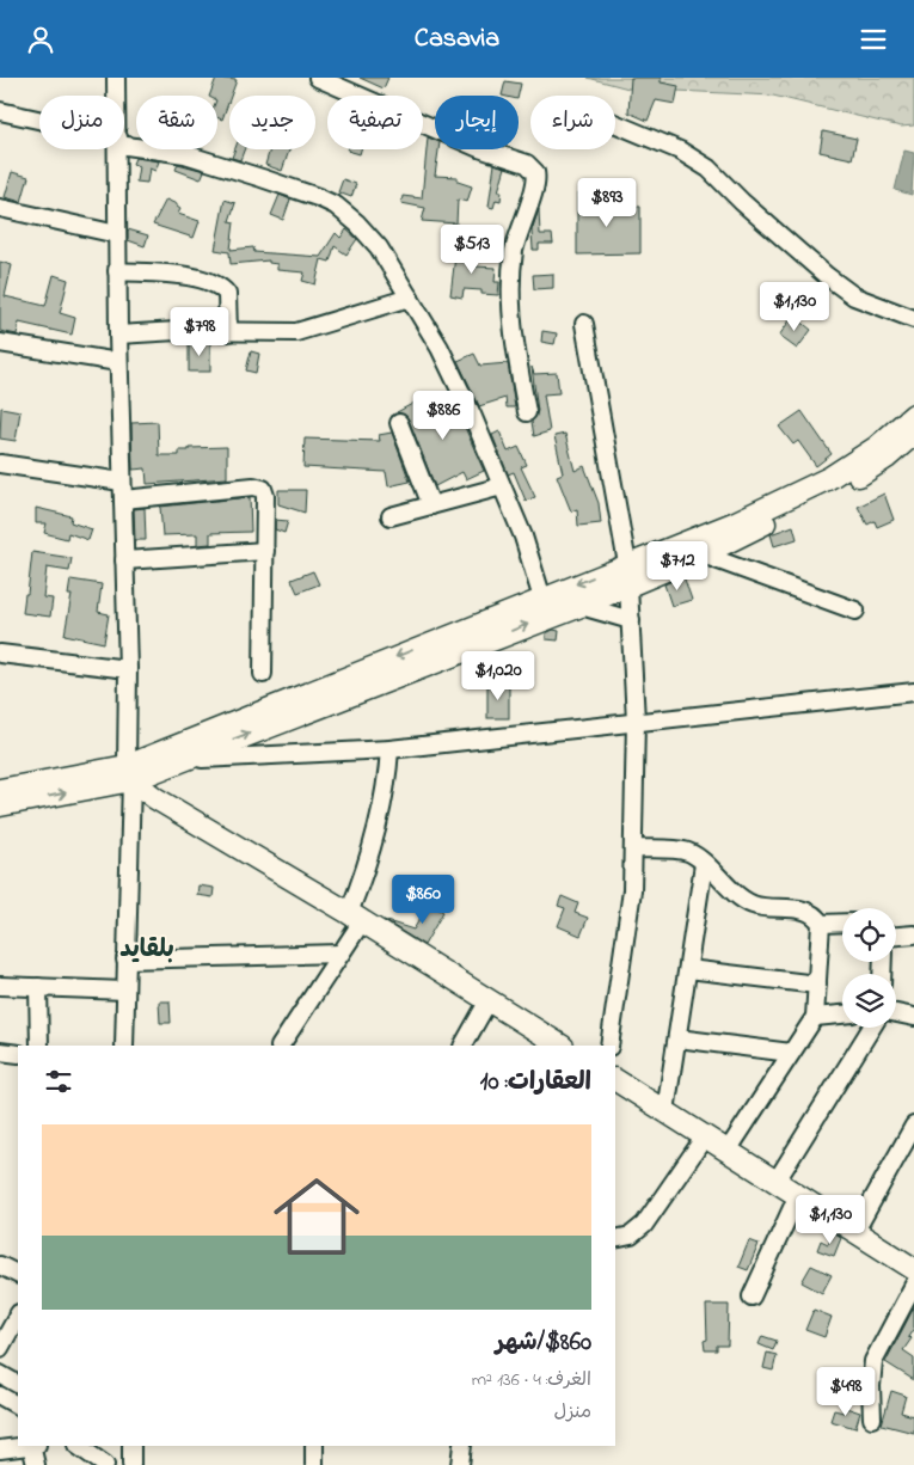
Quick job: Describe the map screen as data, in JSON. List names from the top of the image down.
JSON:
{
  "districts": ["بلقايد"],
  "page": {
    "header": "Casavia",
    "chip": [
      "شراء",
      "إيجار",
      "تصفية",
      "جديد",
      "شقة",
      "منزل"
    ],
    "price": [
      "$893",
      "$513",
      "$1,130",
      "$798",
      "$886",
      "$712",
      "$1,020",
      "$860",
      "$1,130",
      "$498"
    ],
    "heading": "العقارات: 10",
    "list": [
      {
        "name": "$860/شهر",
        "note": "الغرف: 4 · 136 m² · منزل"
      }
    ]
  }
}
